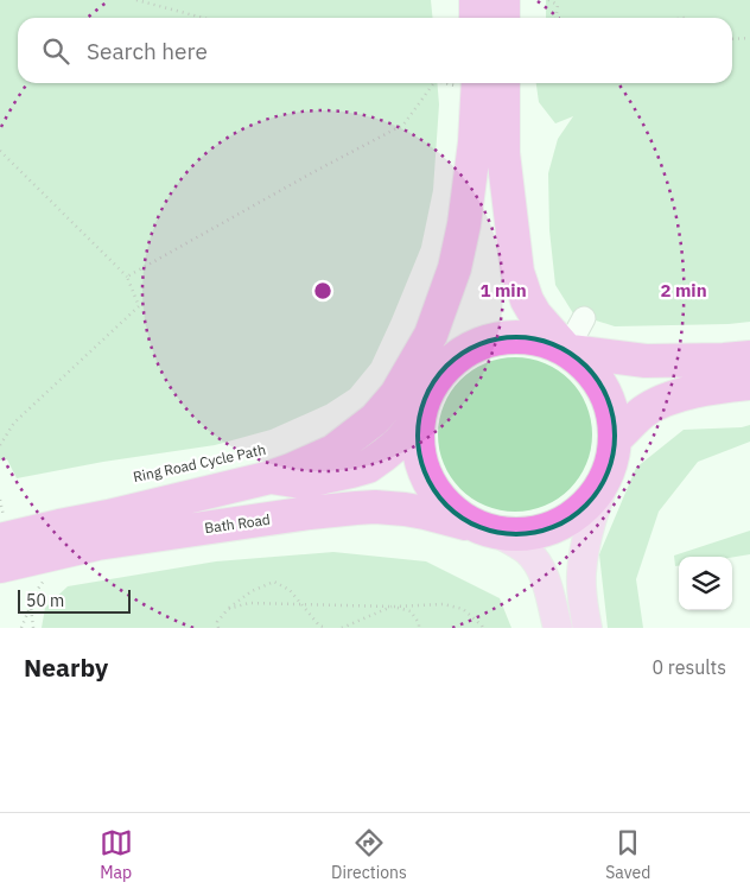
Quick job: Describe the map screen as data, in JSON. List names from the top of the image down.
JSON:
{
  "streets": {
    "highway": ["Bath Road"]
  },
  "scale_bar": "50 m",
  "page": {
    "search": "Search here",
    "scale": "50 m",
    "heading": ["Nearby", "0 results"],
    "nav": ["Map", "Directions", "Saved"]
  },
  "rings": ["1 min", "2 min"]
}
